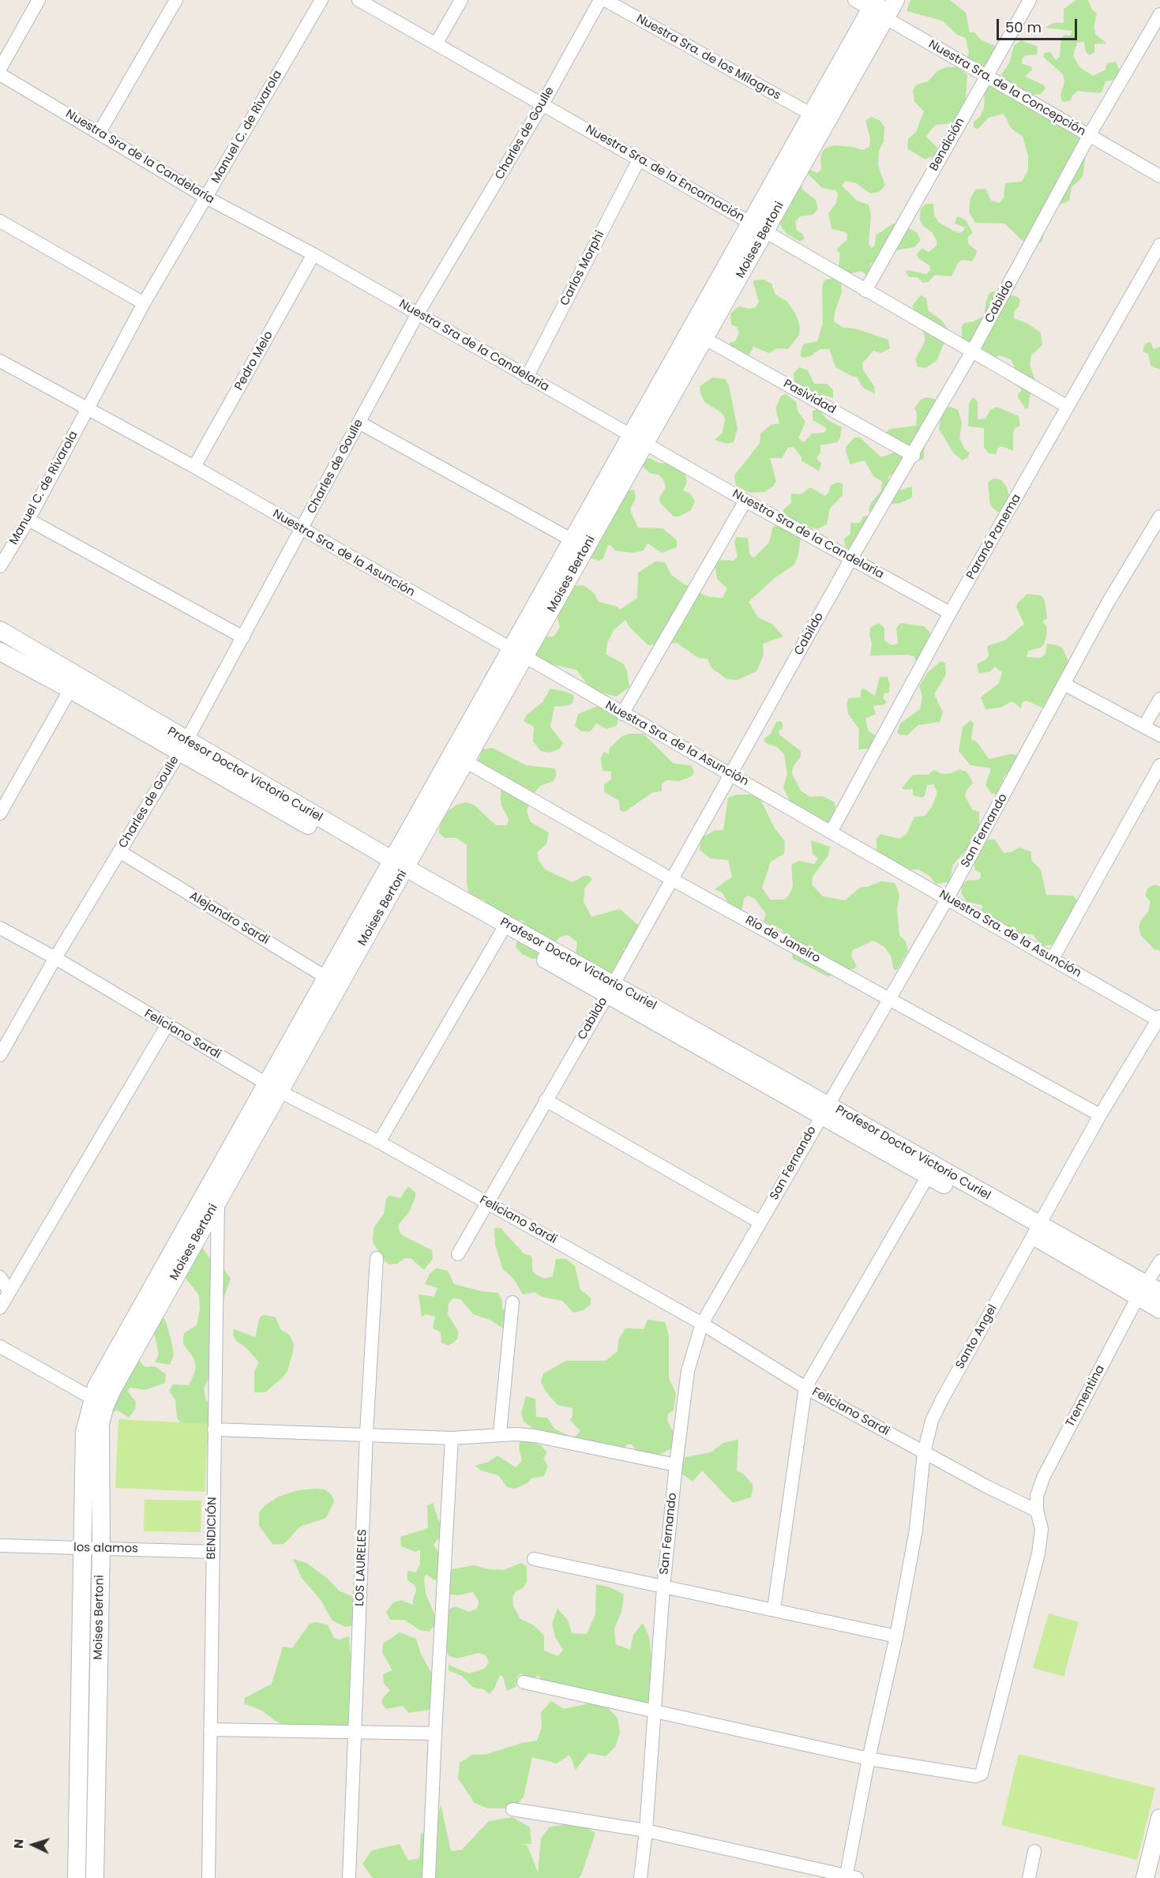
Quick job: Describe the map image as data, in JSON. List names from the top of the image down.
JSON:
{
  "streets": {
    "street": [
      "Nuestra Sra. de los Milagros",
      "Nuestra Sra. de la Concepción",
      "Manuel C. de Rivarola",
      "Charles de Goulle",
      "Bendición",
      "Nuestra Sra de la Candelaria",
      "Nuestra Sra. de la Encarnación",
      "Moises Bertoni",
      "Carlos Morphi",
      "Cabildo",
      "Pedro Melo",
      "Pasividad",
      "Paraná Panema",
      "Nuestra Sra. de la Asunción",
      "Profesor Doctor Victorio Curiel",
      "San Fernando",
      "Alejandro Sardi",
      "Rio de Janeiro",
      "Feliciano Sardi",
      "Santo Angel",
      "Trementina",
      "BENDICIÓN",
      "los alamos",
      "LOS LAURELES"
    ]
  },
  "crossings": [
    ["Nuestra Sra. de los Milagros", "Moises Bertoni"],
    ["Nuestra Sra. de la Concepción", "Bendición"],
    ["Nuestra Sra. de la Concepción", "Moises Bertoni"],
    ["Nuestra Sra. de la Concepción", "Cabildo"],
    ["Manuel C. de Rivarola", "Nuestra Sra de la Candelaria"],
    ["Manuel C. de Rivarola", "Nuestra Sra. de la Asunción"],
    ["Charles de Goulle", "Nuestra Sra de la Candelaria"],
    ["Charles de Goulle", "Nuestra Sra. de la Encarnación"],
    ["Charles de Goulle", "Nuestra Sra. de la Asunción"],
    ["Charles de Goulle", "Profesor Doctor Victorio Curiel"],
    ["Charles de Goulle", "Alejandro Sardi"],
    ["Charles de Goulle", "Feliciano Sardi"],
    ["Bendición", "Nuestra Sra. de la Encarnación"],
    ["Nuestra Sra de la Candelaria", "Moises Bertoni"],
    ["Nuestra Sra de la Candelaria", "Carlos Morphi"],
    ["Nuestra Sra de la Candelaria", "Cabildo"],
    ["Nuestra Sra de la Candelaria", "Pedro Melo"],
    ["Nuestra Sra de la Candelaria", "Paraná Panema"],
    ["Nuestra Sra. de la Encarnación", "Moises Bertoni"],
    ["Nuestra Sra. de la Encarnación", "Carlos Morphi"],
    ["Nuestra Sra. de la Encarnación", "Cabildo"],
    ["Nuestra Sra. de la Encarnación", "Paraná Panema"],
    ["Moises Bertoni", "Pasividad"],
    ["Moises Bertoni", "Nuestra Sra. de la Asunción"],
    ["Moises Bertoni", "Profesor Doctor Victorio Curiel"],
    ["Moises Bertoni", "Alejandro Sardi"],
    ["Moises Bertoni", "Rio de Janeiro"],
    ["Moises Bertoni", "Feliciano Sardi"],
    ["Moises Bertoni", "BENDICIÓN"],
    ["Moises Bertoni", "los alamos"],
    ["Cabildo", "Pasividad"],
    ["Cabildo", "Nuestra Sra. de la Asunción"],
    ["Cabildo", "Profesor Doctor Victorio Curiel"],
    ["Cabildo", "Rio de Janeiro"],
    ["Cabildo", "Feliciano Sardi"],
    ["Pedro Melo", "Nuestra Sra. de la Asunción"],
    ["Paraná Panema", "Nuestra Sra. de la Asunción"],
    ["Nuestra Sra. de la Asunción", "San Fernando"],
    ["Nuestra Sra. de la Asunción", "Santo Angel"],
    ["Profesor Doctor Victorio Curiel", "San Fernando"],
    ["Profesor Doctor Victorio Curiel", "Santo Angel"],
    ["Profesor Doctor Victorio Curiel", "Trementina"],
    ["San Fernando", "Rio de Janeiro"],
    ["San Fernando", "Feliciano Sardi"],
    ["Rio de Janeiro", "Santo Angel"],
    ["Feliciano Sardi", "Santo Angel"],
    ["Feliciano Sardi", "Trementina"],
    ["Santo Angel", "Trementina"],
    ["BENDICIÓN", "los alamos"]
  ],
  "scale_bar": "50 m",
  "north": "left"
}
